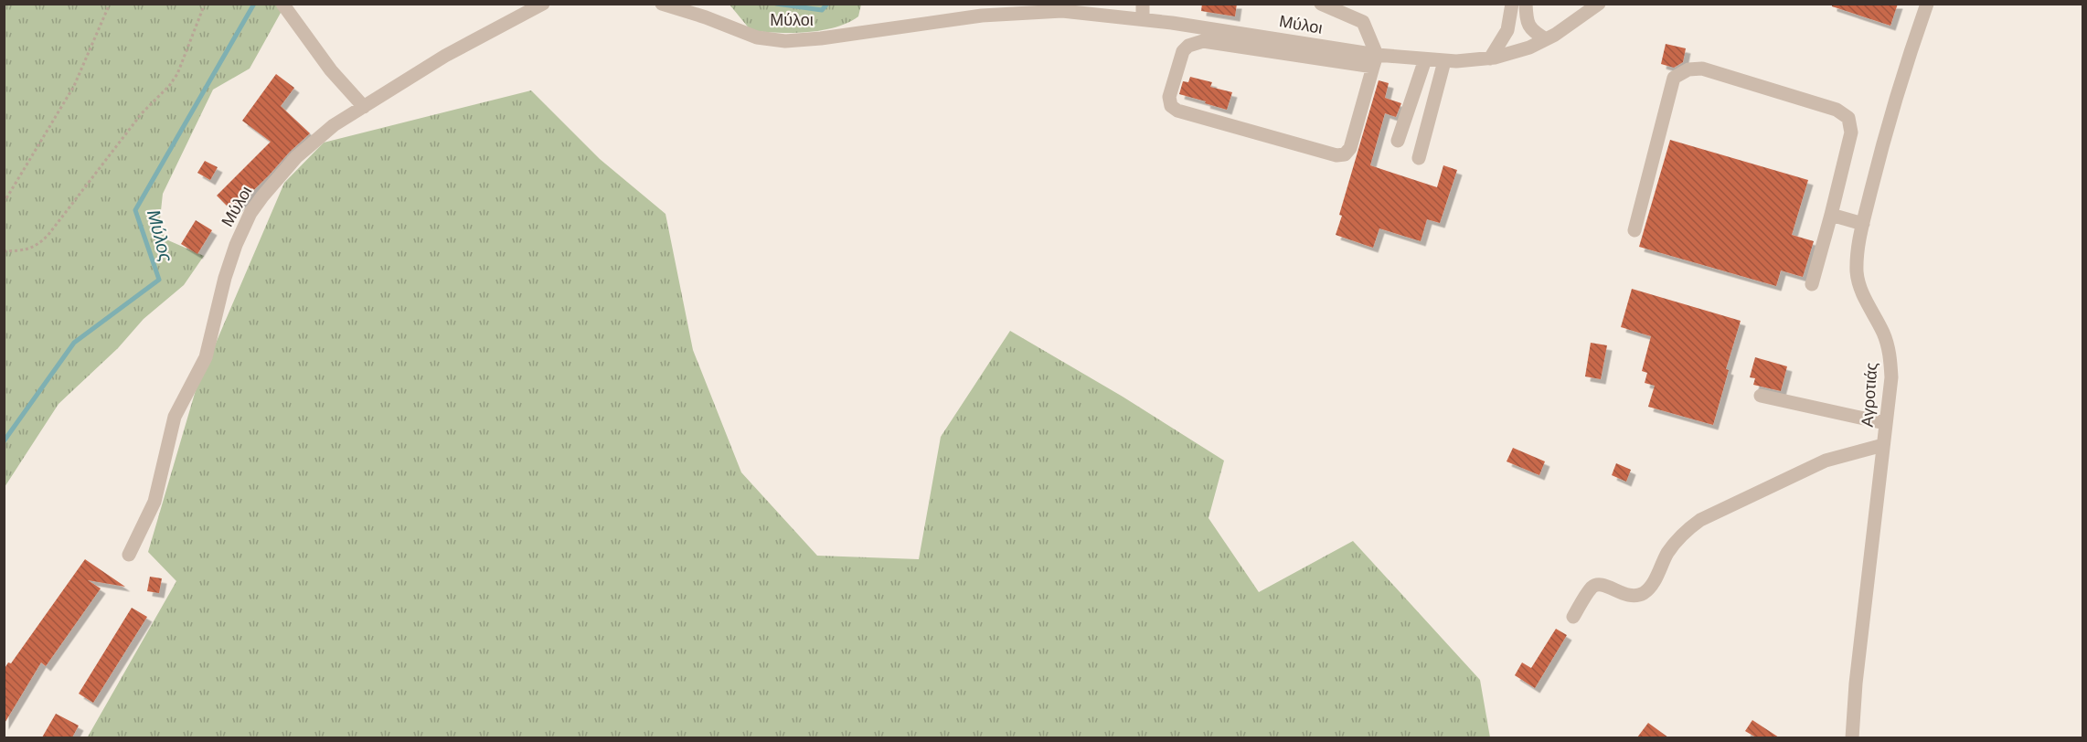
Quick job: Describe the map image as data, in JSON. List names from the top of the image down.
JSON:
{
  "streets": {
    "street": ["Μύλοι", "Αγροτιάς"]
  },
  "water": ["Μύλος"]
}
